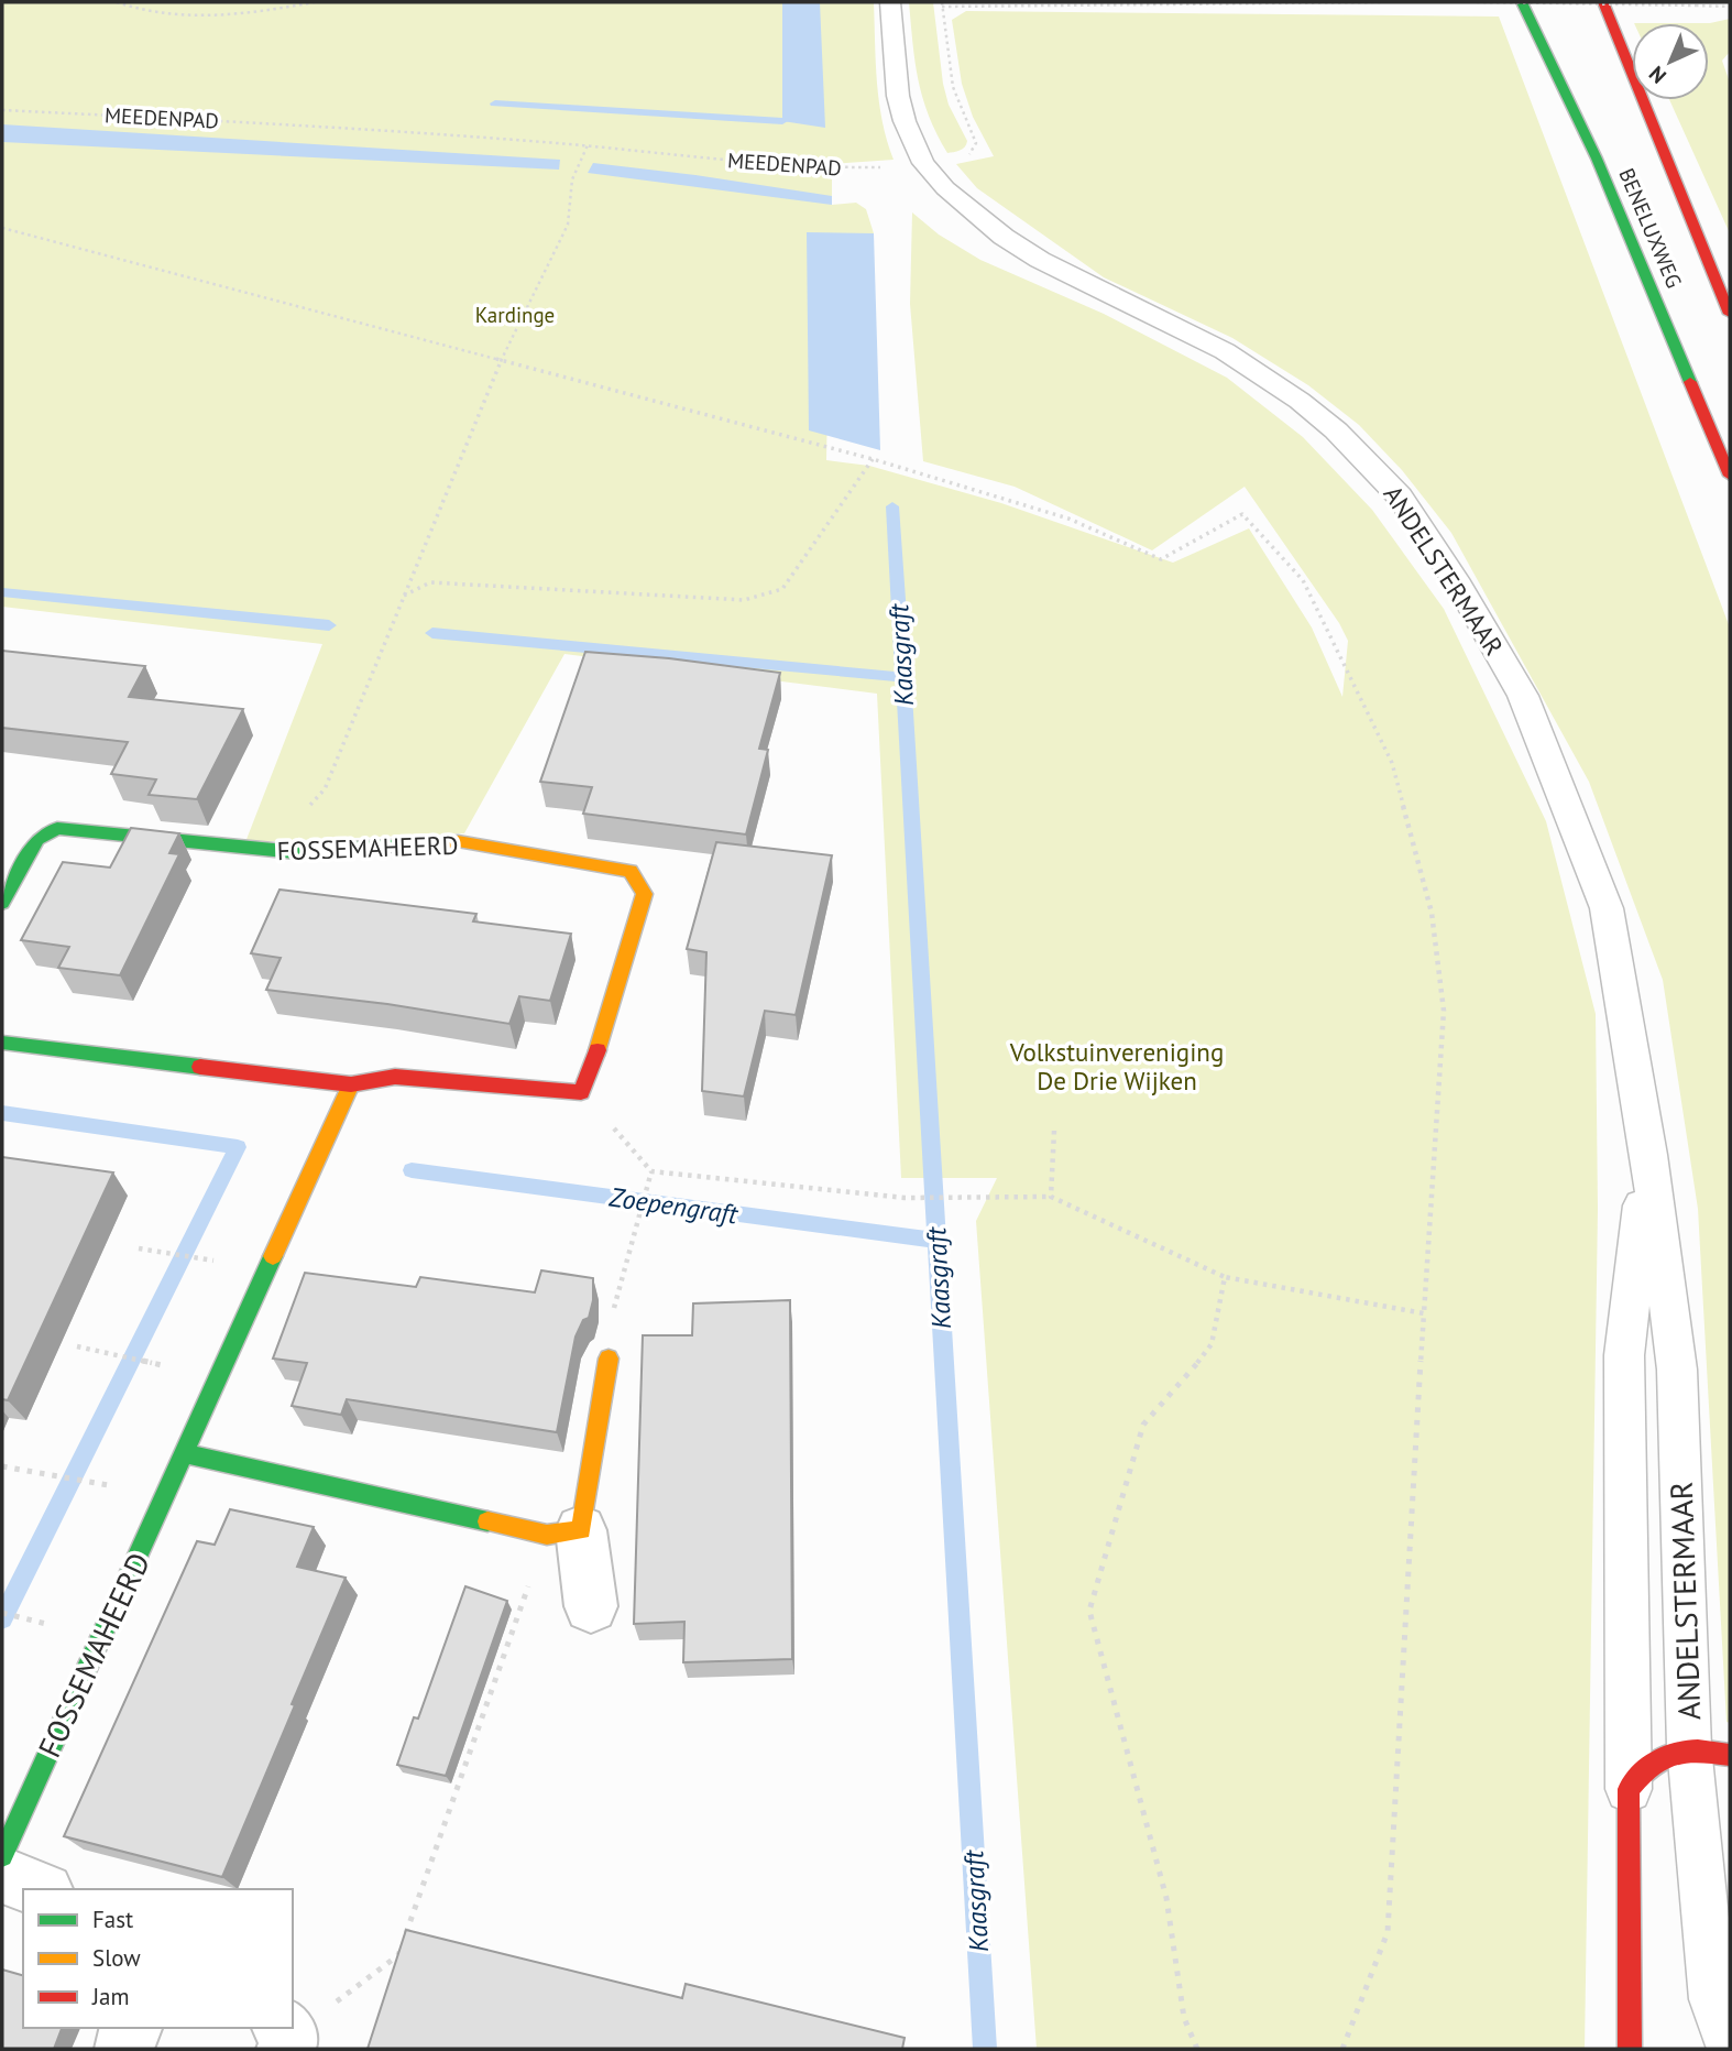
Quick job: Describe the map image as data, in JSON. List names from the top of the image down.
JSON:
{
  "streets": {
    "main road": ["BENELUXWEG", "FOSSEMAHEERD"],
    "lane": ["ANDELSTERMAAR"],
    "path": ["MEEDENPAD"]
  },
  "crossings": [
    ["MEEDENPAD", "ANDELSTERMAAR"]
  ],
  "water": ["Kaasgraft", "Zoepengraft"],
  "parks": ["Kardinge", "Volkstuinvereniging De Drie Wijken"],
  "legend": ["Fast", "Slow", "Jam"],
  "north": "bottom left"
}
